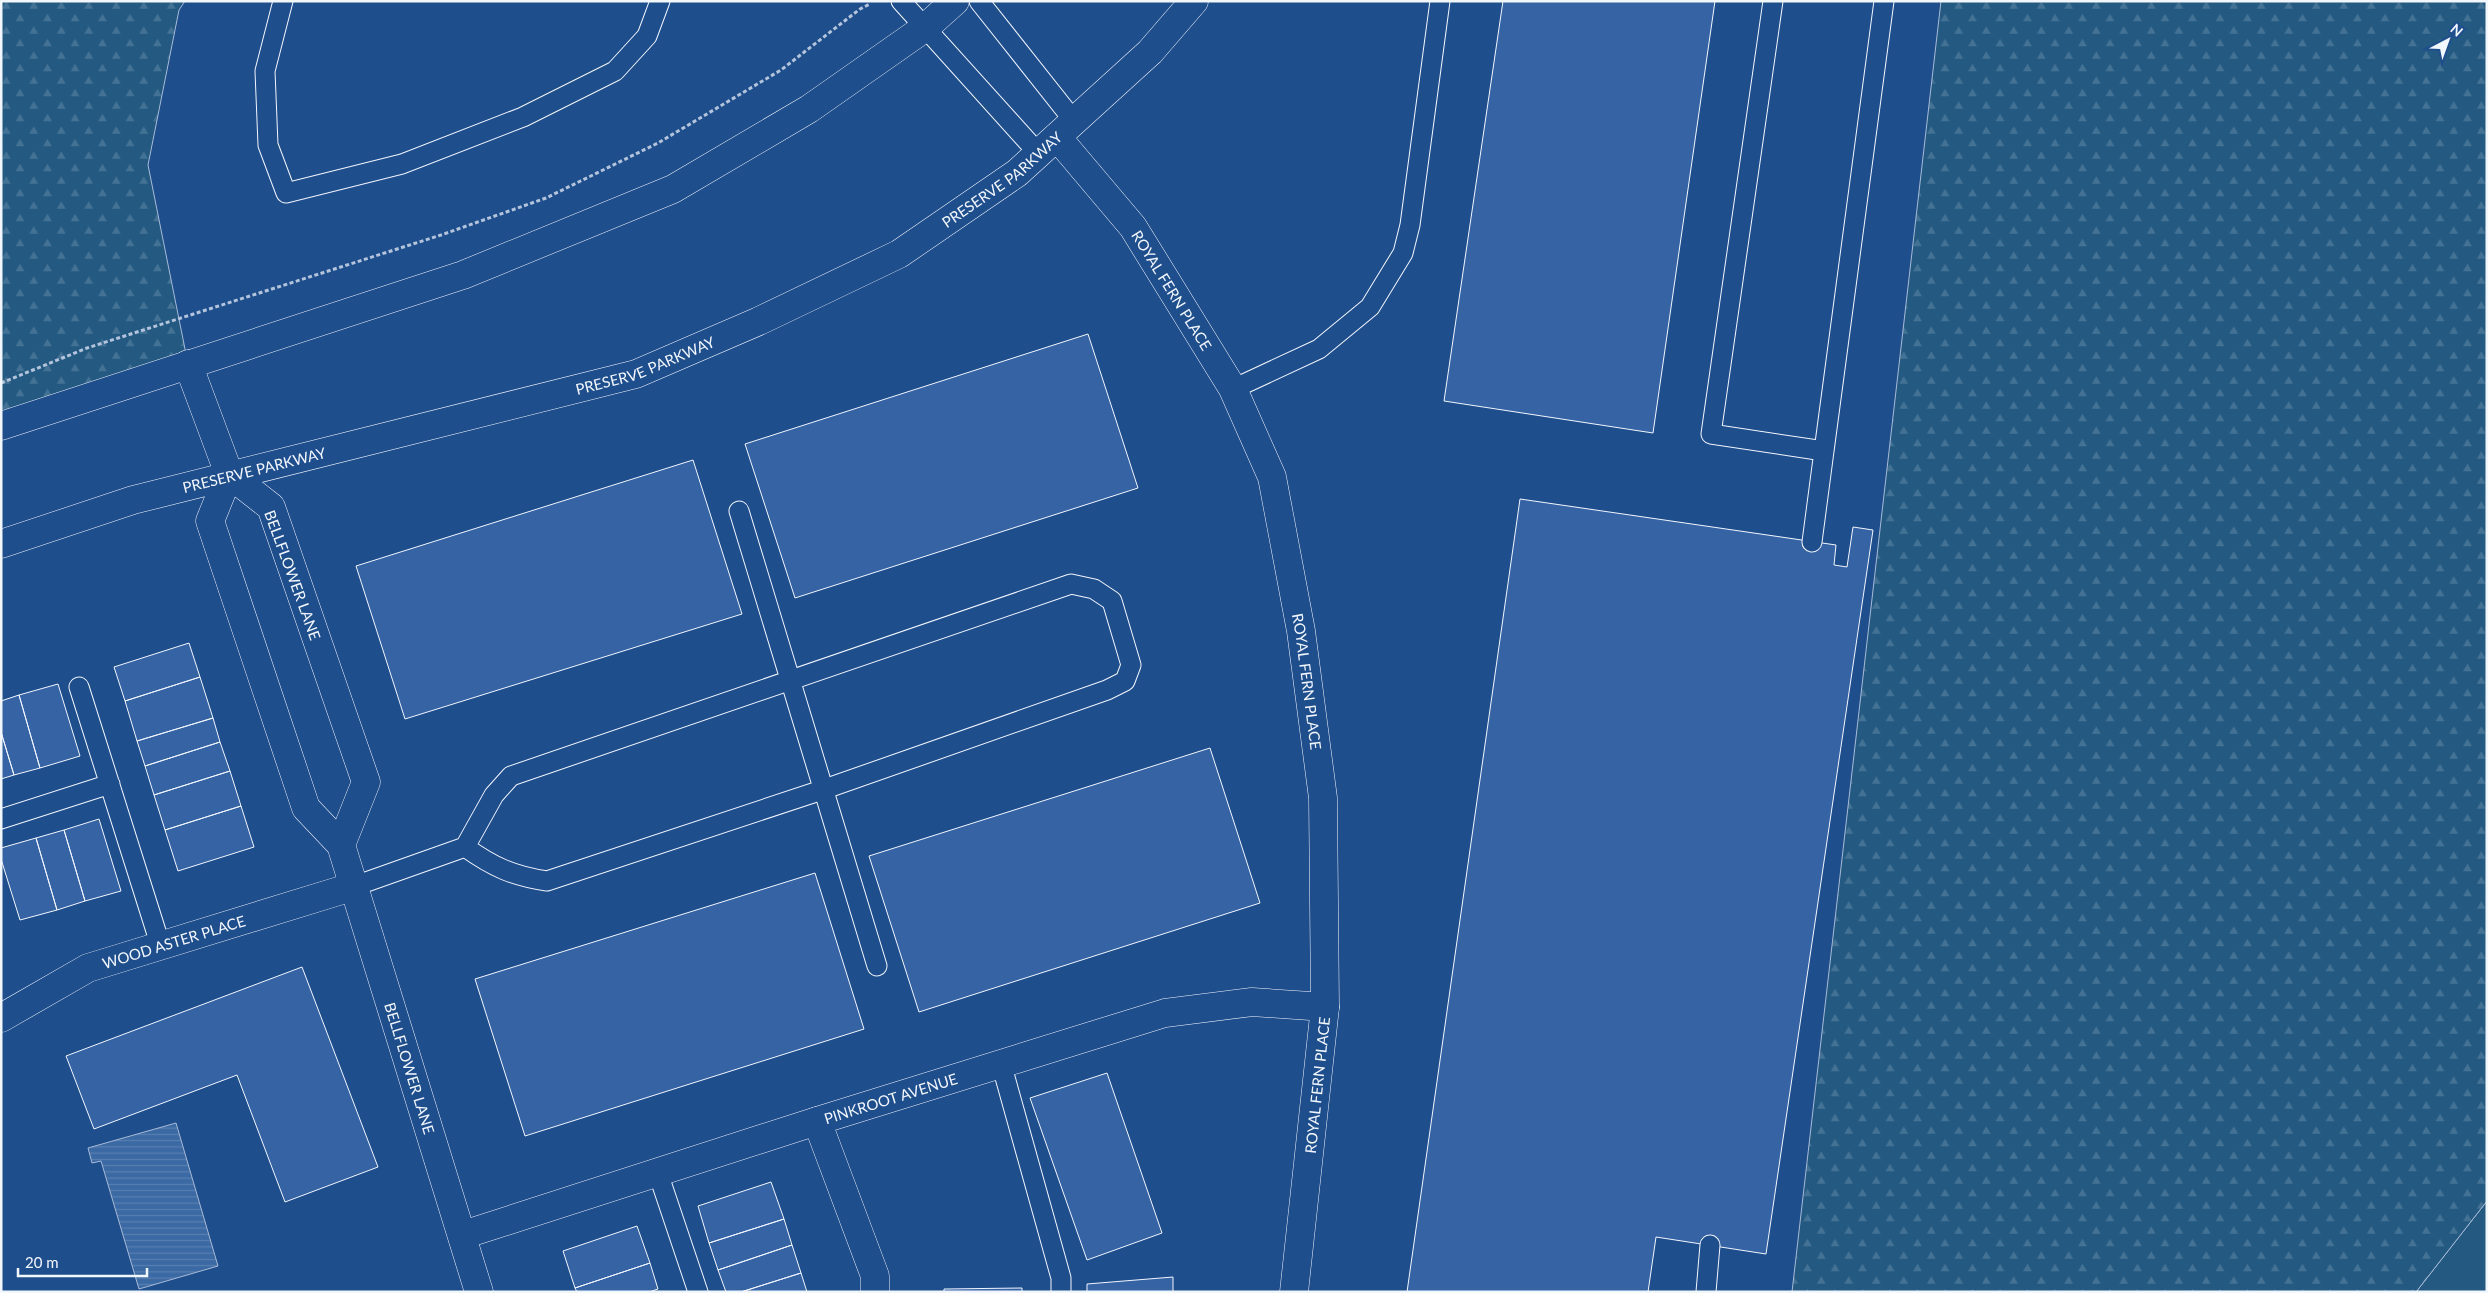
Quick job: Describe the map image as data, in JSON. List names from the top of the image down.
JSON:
{
  "streets": {
    "street": [
      "PRESERVE PARKWAY",
      "ROYAL FERN PLACE",
      "BELLFLOWER LANE",
      "WOOD ASTER PLACE",
      "PINKROOT AVENUE"
    ]
  },
  "crossings": [
    ["PRESERVE PARKWAY", "ROYAL FERN PLACE"],
    ["PRESERVE PARKWAY", "BELLFLOWER LANE"],
    ["ROYAL FERN PLACE", "PINKROOT AVENUE"],
    ["BELLFLOWER LANE", "WOOD ASTER PLACE"],
    ["BELLFLOWER LANE", "PINKROOT AVENUE"]
  ],
  "scale_bar": "20 m",
  "north": "top right"
}
